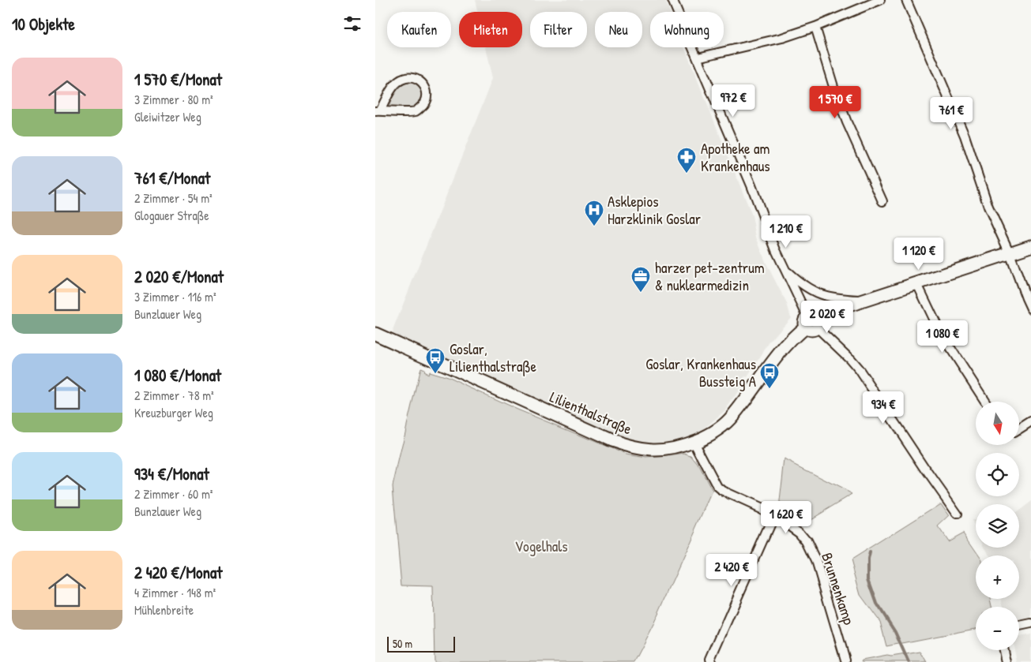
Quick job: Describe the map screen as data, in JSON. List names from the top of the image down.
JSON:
{
  "streets": {
    "street": ["Lilienthalstraße", "Brunnenkamp"]
  },
  "crossings": [
    ["Lilienthalstraße", "Brunnenkamp"]
  ],
  "parks": ["Vogelhals"],
  "places": {
    "pharmacy": ["Apotheke am Krankenhaus"],
    "hospital": ["Asklepios Harzklinik Goslar"],
    "office": ["harzer pet-zentrum & nuklearmedizin"],
    "bus stop": ["Goslar, Lilienthalstraße", "Goslar, Krankenhaus Bussteig A"]
  },
  "scale_bar": "50 m",
  "north": "bottom",
  "page": {
    "heading": "10 Objekte",
    "chip": [
      "Kaufen",
      "Mieten",
      "Filter",
      "Neu",
      "Wohnung"
    ],
    "list": [
      {
        "name": "1 570 €/Monat",
        "note": "3 Zimmer · 80 m² · Gleiwitzer Weg"
      },
      {
        "name": "761 €/Monat",
        "note": "2 Zimmer · 54 m² · Glogauer Straße"
      },
      {
        "name": "2 020 €/Monat",
        "note": "3 Zimmer · 116 m² · Bunzlauer Weg"
      },
      {
        "name": "1 080 €/Monat",
        "note": "2 Zimmer · 78 m² · Kreuzburger Weg"
      },
      {
        "name": "934 €/Monat",
        "note": "2 Zimmer · 60 m² · Bunzlauer Weg"
      },
      {
        "name": "2 420 €/Monat",
        "note": "4 Zimmer · 148 m² · Mühlenbreite"
      }
    ],
    "price": [
      "972 €",
      "1 570 €",
      "761 €",
      "1 210 €",
      "1 120 €",
      "2 020 €",
      "1 080 €",
      "934 €",
      "1 620 €",
      "2 420 €"
    ],
    "map_buttons": ["+", "−"],
    "scale": "50 m"
  }
}
